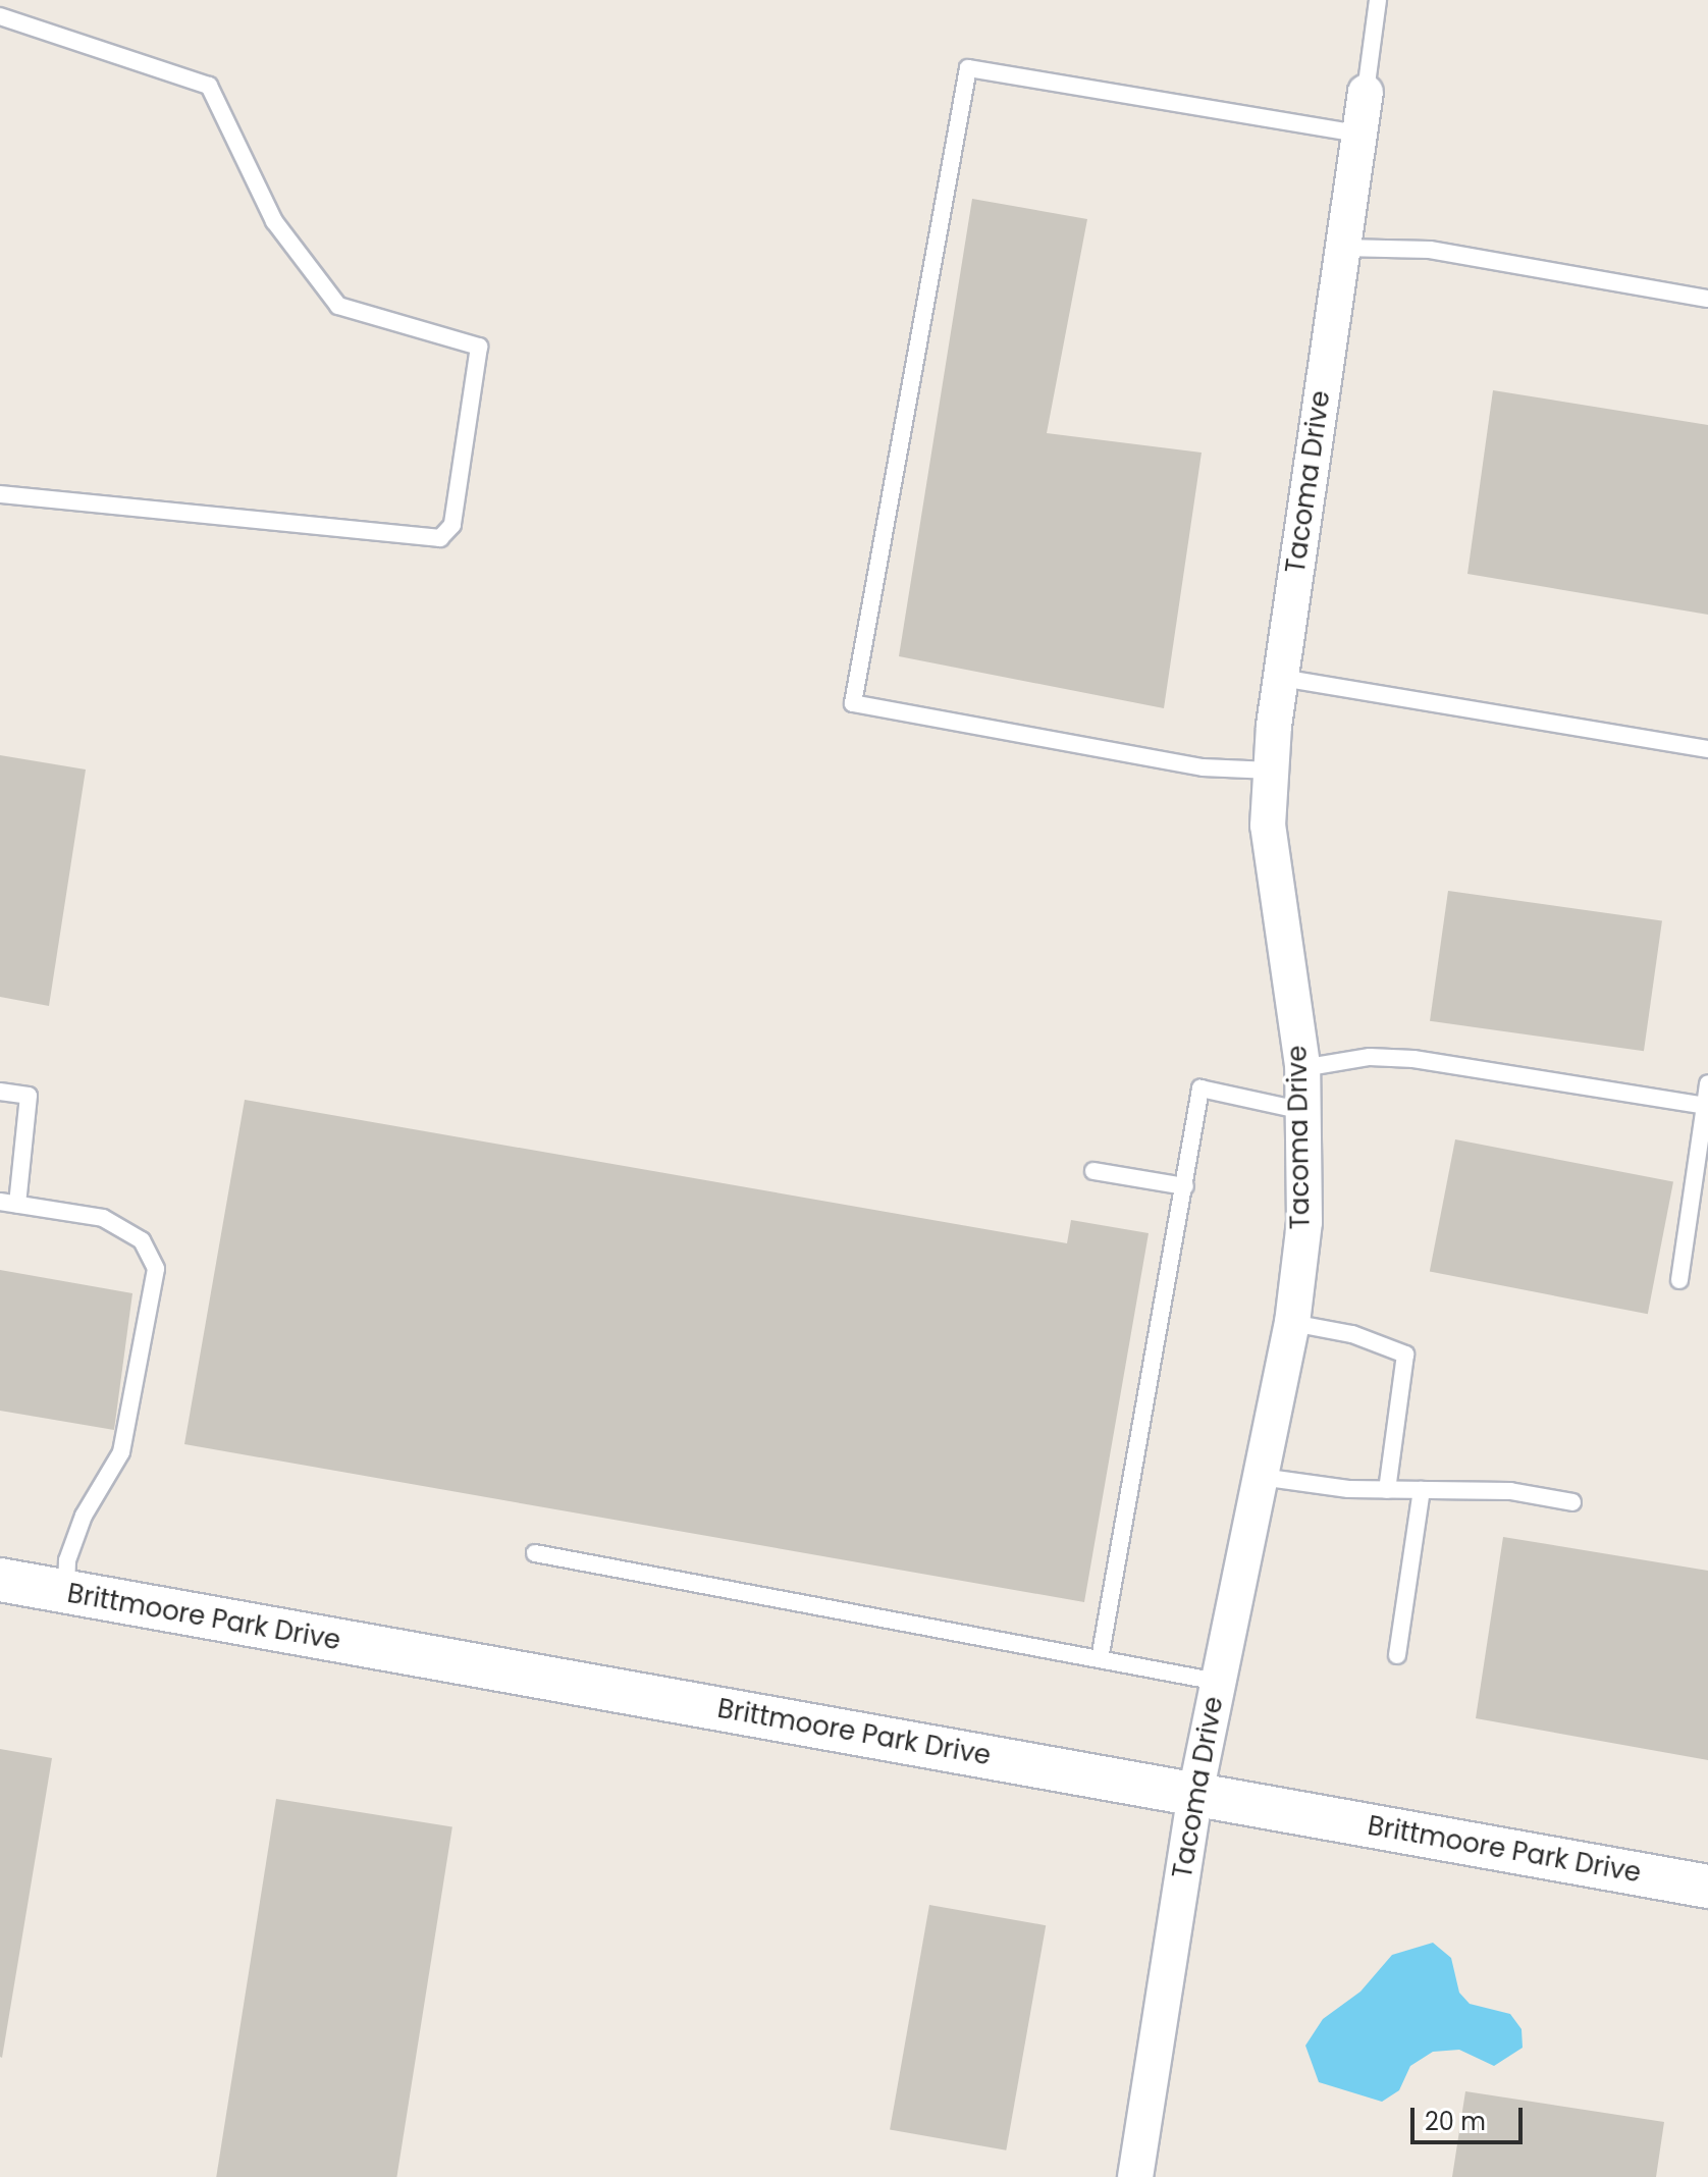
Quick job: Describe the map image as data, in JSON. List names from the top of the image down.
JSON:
{
  "streets": {
    "street": ["Tacoma Drive", "Brittmoore Park Drive"]
  },
  "crossings": [
    ["Tacoma Drive", "Brittmoore Park Drive"]
  ],
  "scale_bar": "20 m"
}
